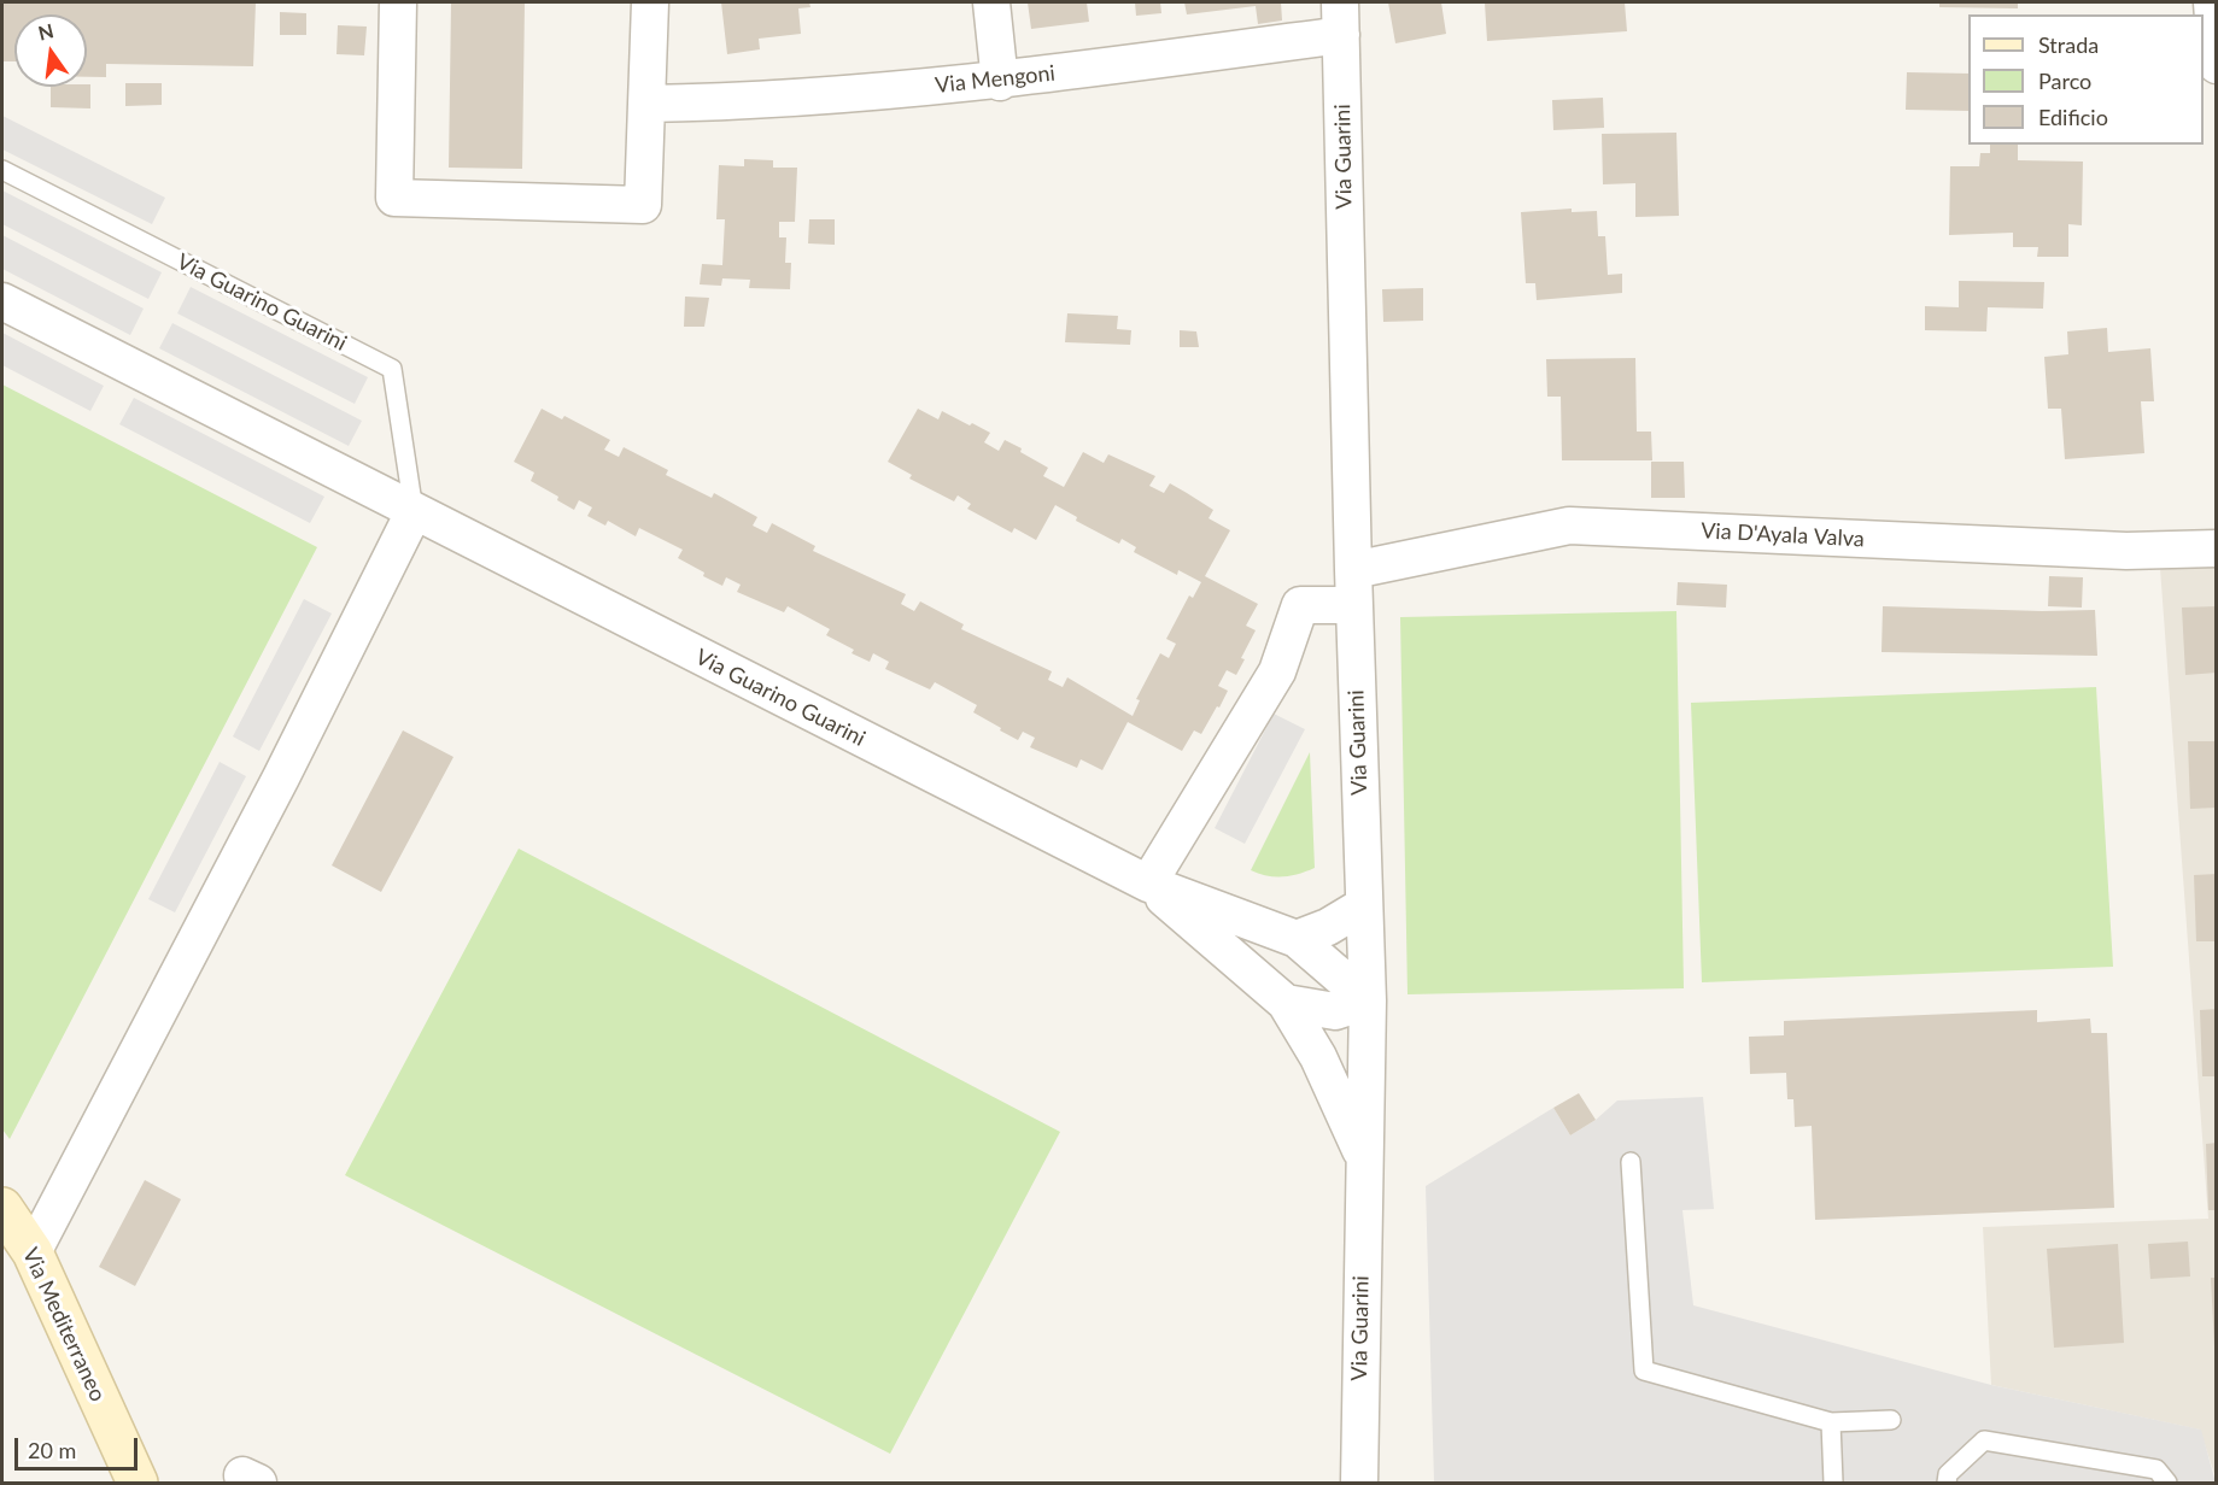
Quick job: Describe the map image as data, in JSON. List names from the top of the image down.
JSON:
{
  "streets": {
    "main road": ["Via Mediterraneo"],
    "street": [
      "Via Mengoni",
      "Via Guarini",
      "Via Guarino Guarini",
      "Via D'Ayala Valva"
    ]
  },
  "crossings": [
    ["Via Mengoni", "Via Guarini"],
    ["Via Guarini", "Via Guarino Guarini"],
    ["Via Guarini", "Via D'Ayala Valva"],
    ["Via Guarino Guarini", "Via D'Ayala Valva"]
  ],
  "legend": ["Strada", "Parco", "Edificio"],
  "scale_bar": "20 m",
  "north": "top"
}
